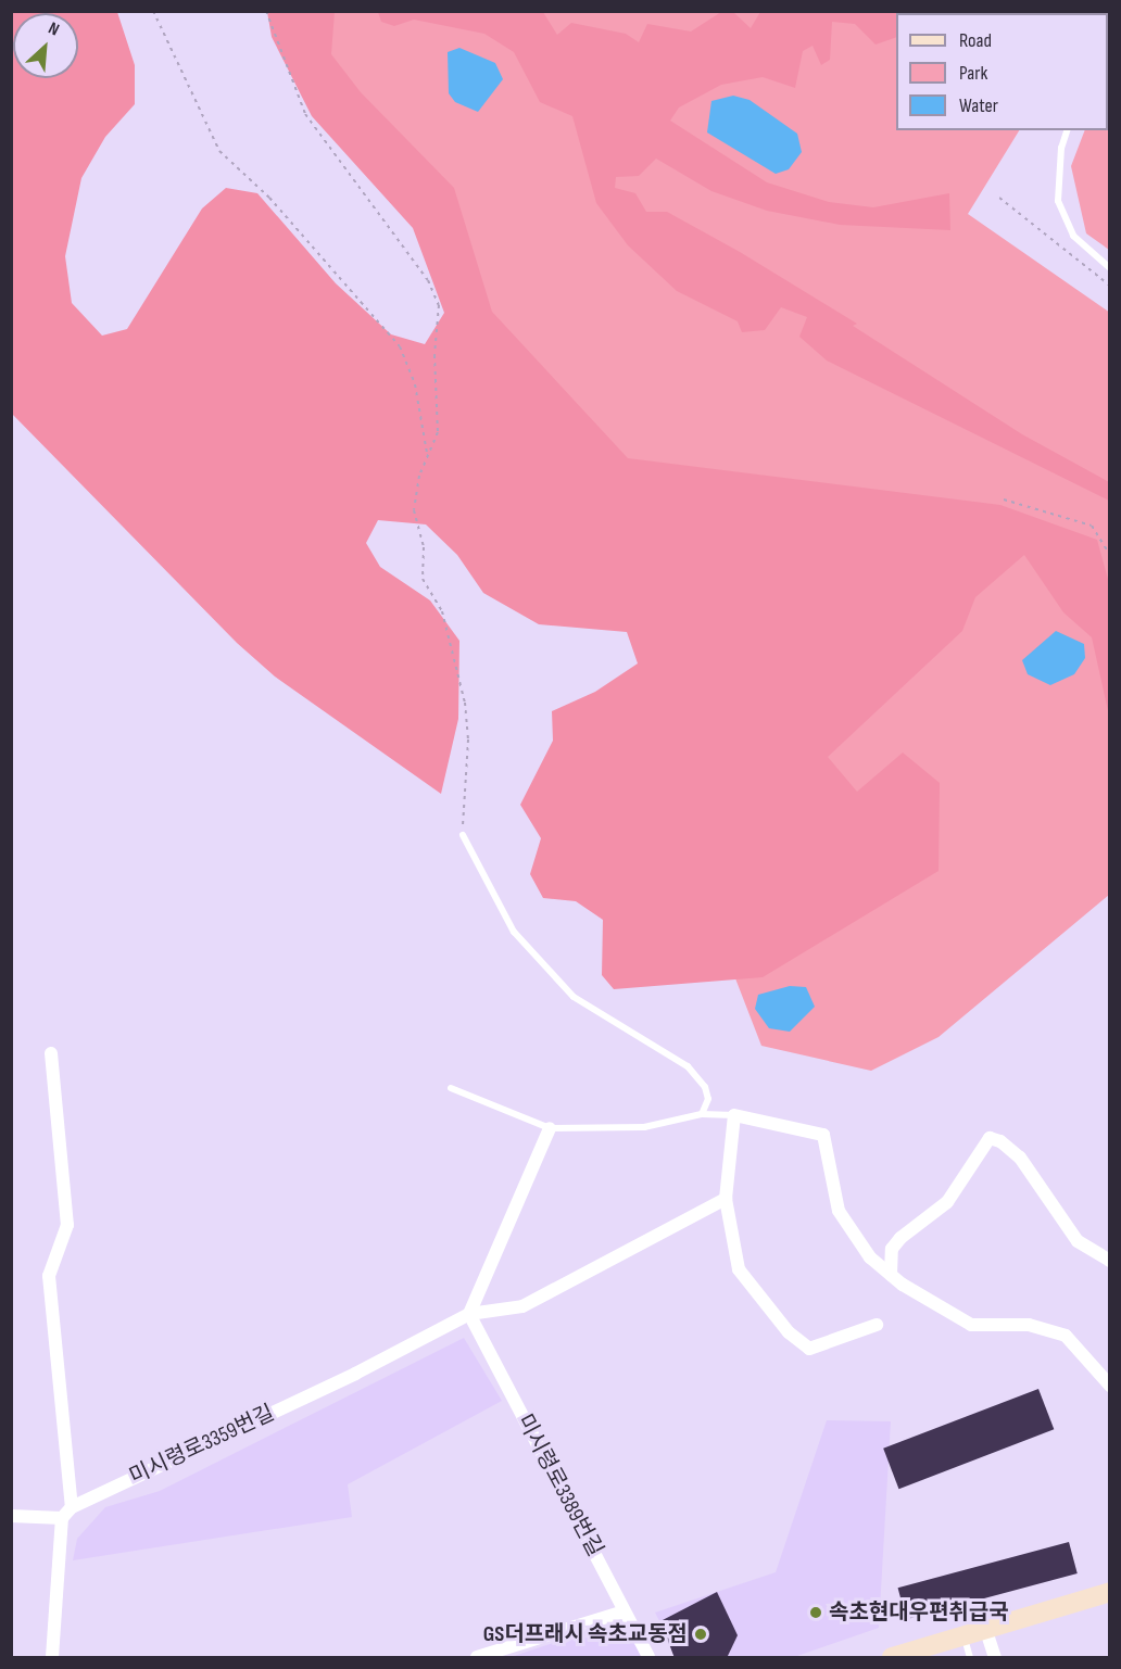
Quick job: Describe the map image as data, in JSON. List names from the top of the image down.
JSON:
{
  "streets": {
    "street": ["미시령로3359번길", "미시령로3389번길"]
  },
  "crossings": [
    ["미시령로3359번길", "미시령로3389번길"]
  ],
  "places": ["속초현대우편취급국", "GS더프래시 속초교동점"],
  "legend": ["Road", "Park", "Water"],
  "north": "top right"
}
